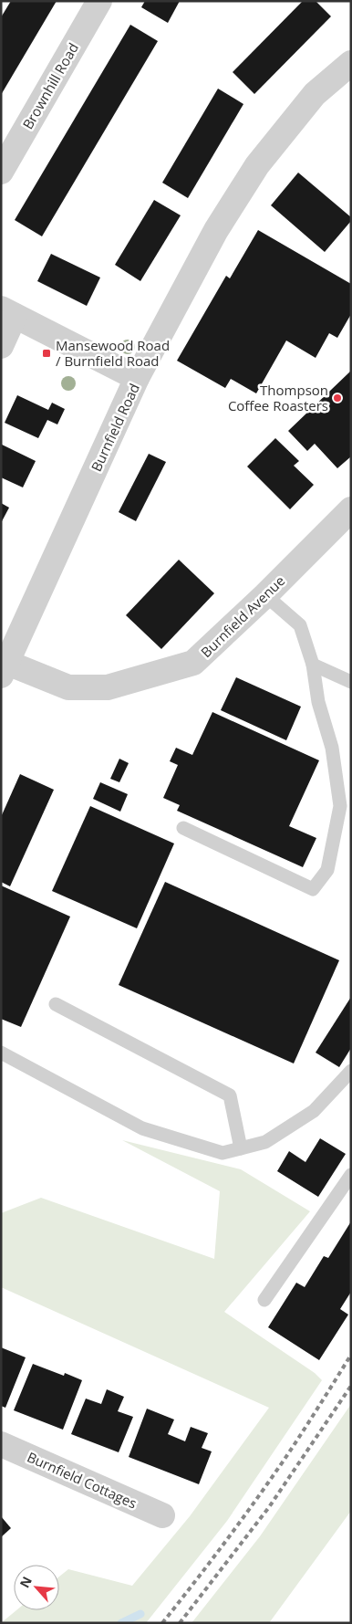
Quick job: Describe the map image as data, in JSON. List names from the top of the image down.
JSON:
{
  "streets": {
    "street": [
      "Brownhill Road",
      "Burnfield Road",
      "Burnfield Avenue",
      "Burnfield Cottages"
    ]
  },
  "crossings": [
    ["Burnfield Road", "Burnfield Avenue"]
  ],
  "places": {
    "transit": ["Mansewood Road / Burnfield Road"],
    "other": ["Thompson Coffee Roasters"]
  },
  "north": "top left"
}
